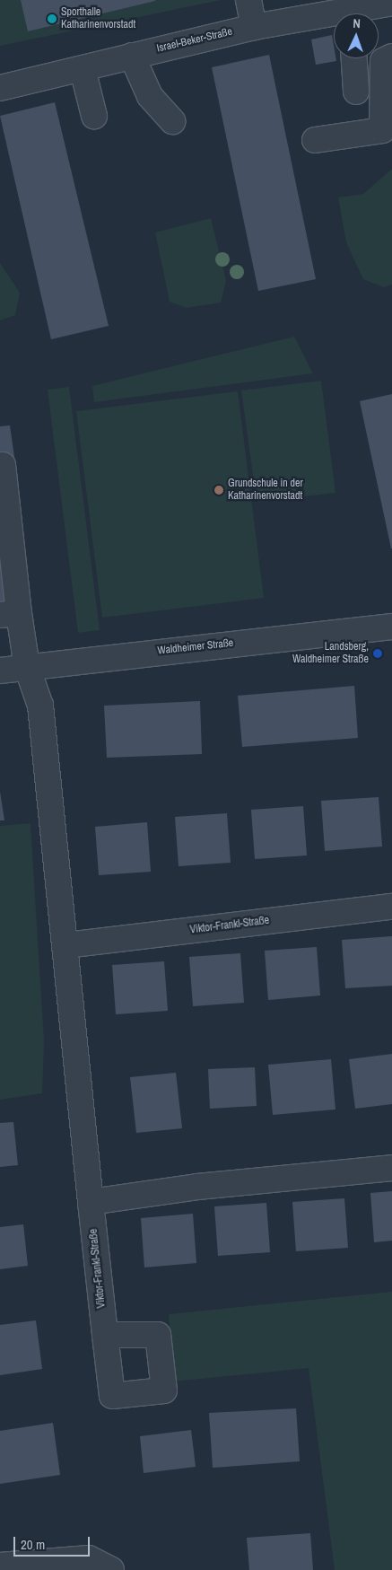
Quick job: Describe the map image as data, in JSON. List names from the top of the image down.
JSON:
{
  "streets": {
    "street": ["Israel-Beker-Straße", "Waldheimer Straße", "Viktor-Frankl-Straße"]
  },
  "crossings": [
    ["Waldheimer Straße", "Viktor-Frankl-Straße"]
  ],
  "places": ["Sporthalle Katharinenvorstadt", "Grundschule in der Katharinenvorstadt", "Landsberg, Waldheimer Straße"],
  "scale_bar": "20 m",
  "north": "top"
}
